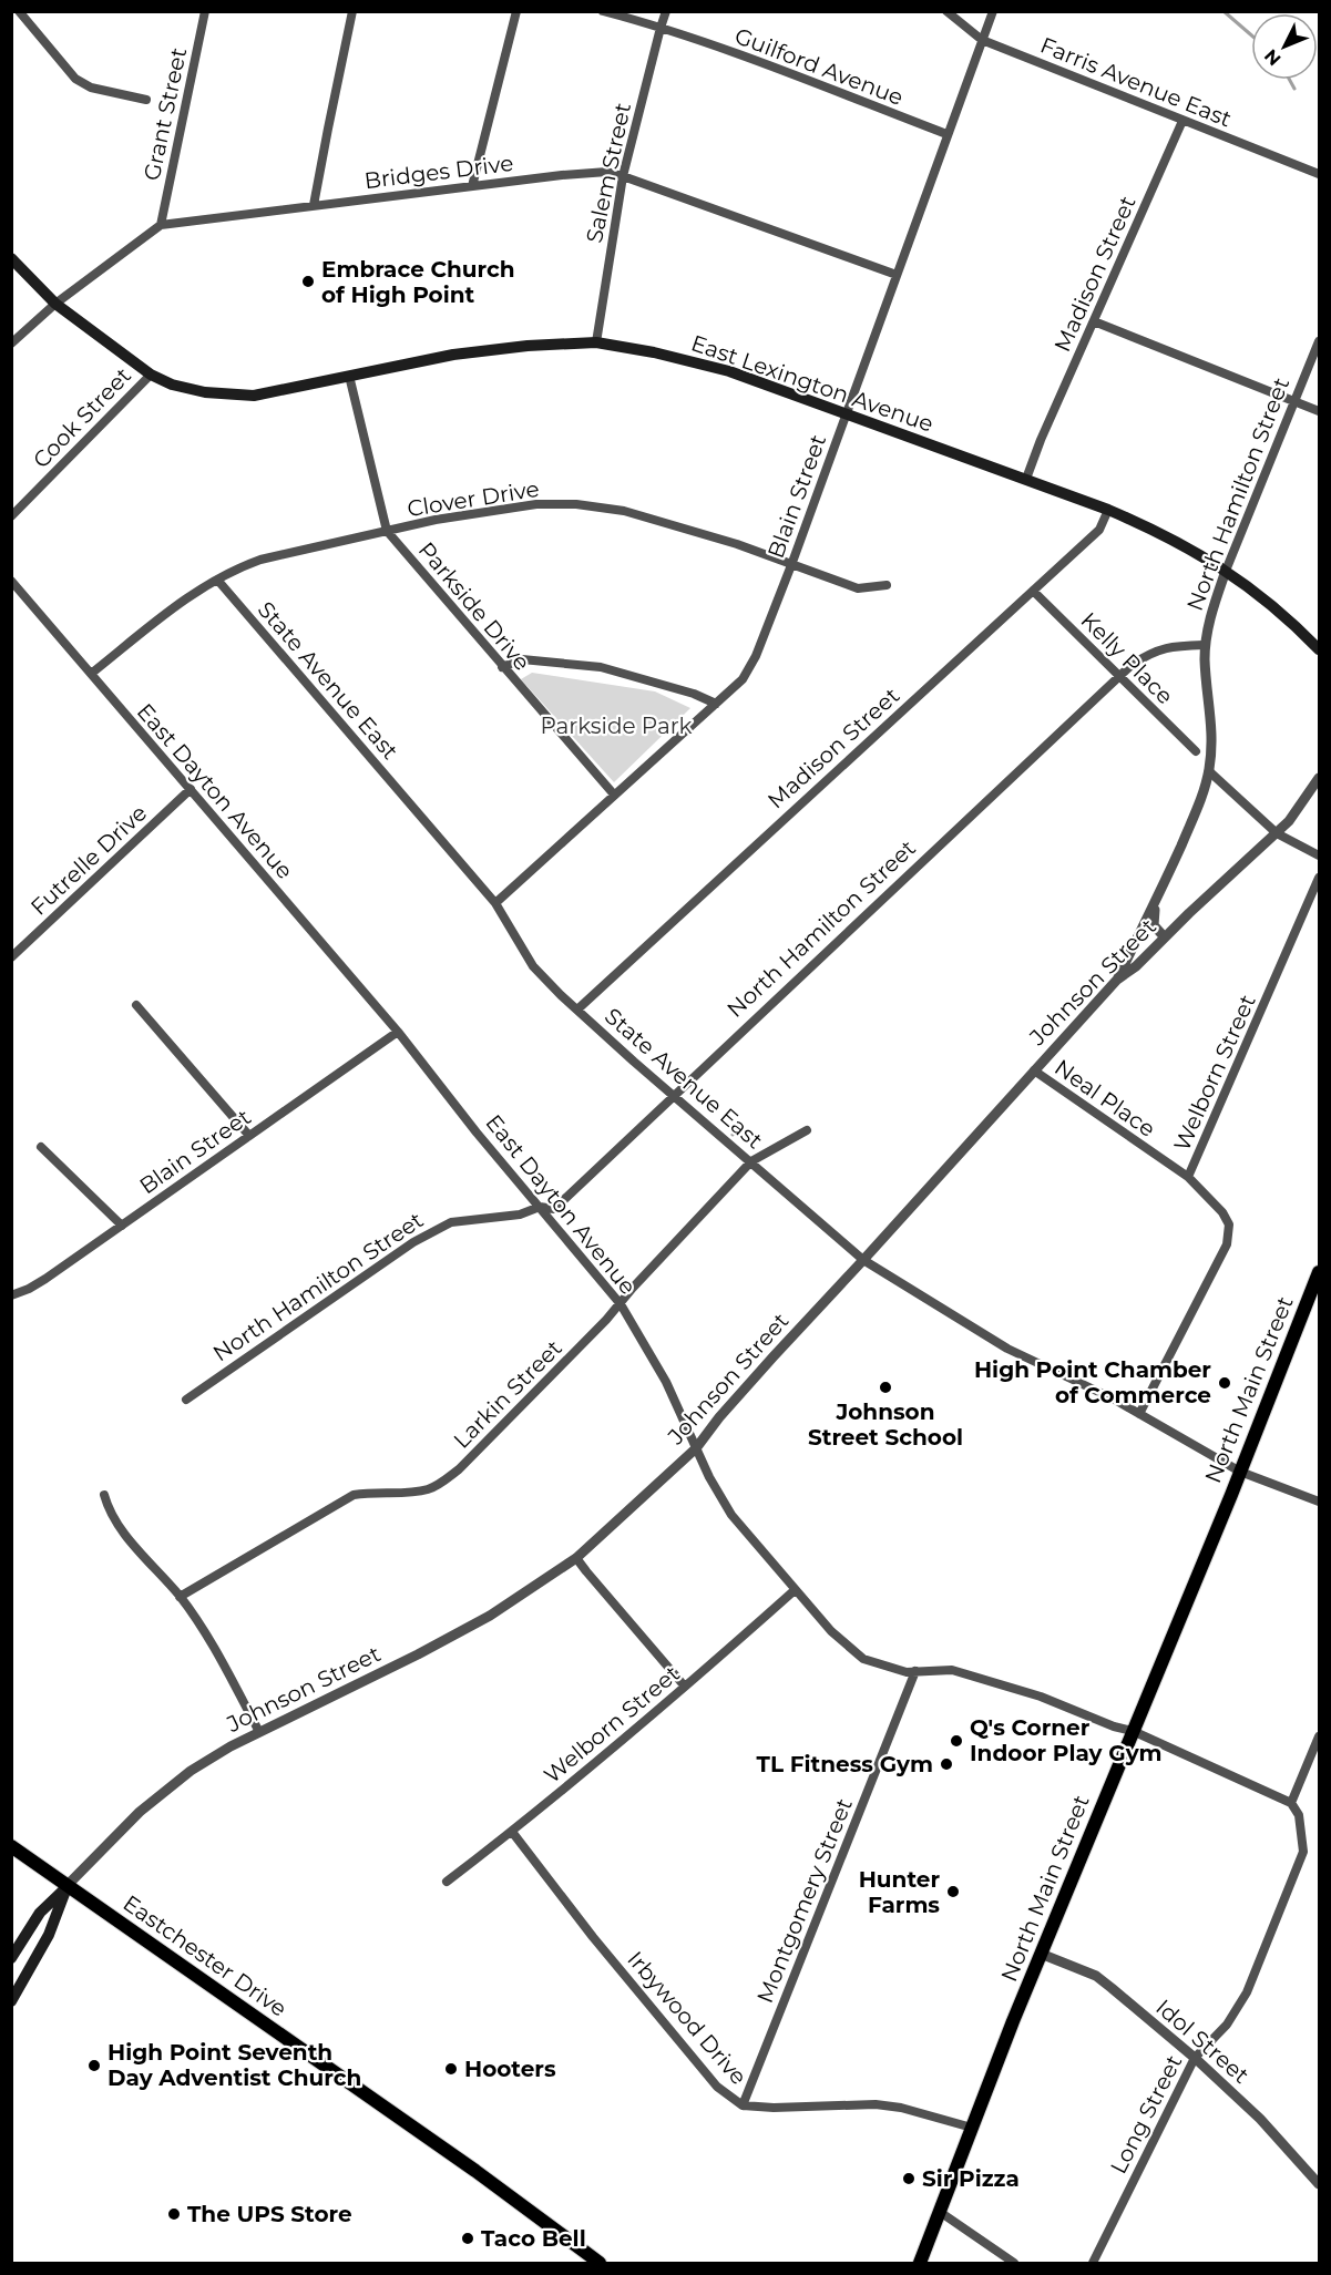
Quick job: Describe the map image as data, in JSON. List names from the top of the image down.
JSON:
{
  "streets": {
    "main road": [
      "East Lexington Avenue",
      "Johnson Street",
      "North Main Street",
      "Eastchester Drive"
    ],
    "street": [
      "Guilford Avenue",
      "Farris Avenue East",
      "Grant Street",
      "Bridges Drive",
      "Salem Street",
      "Madison Street",
      "Cook Street",
      "North Hamilton Street",
      "Blain Street",
      "Clover Drive",
      "Parkside Drive",
      "Kelly Place",
      "State Avenue East",
      "East Dayton Avenue",
      "Futrelle Drive",
      "Welborn Street",
      "Neal Place",
      "Larkin Street",
      "Montgomery Street",
      "Irbywood Drive",
      "Idol Street",
      "Long Street"
    ]
  },
  "crossings": [
    ["Guilford Avenue", "Salem Street"],
    ["Guilford Avenue", "Blain Street"],
    ["Farris Avenue East", "Madison Street"],
    ["Farris Avenue East", "Blain Street"],
    ["Grant Street", "Bridges Drive"],
    ["Bridges Drive", "Salem Street"],
    ["Bridges Drive", "East Lexington Avenue"],
    ["Bridges Drive", "Blain Street"],
    ["Salem Street", "East Lexington Avenue"],
    ["Madison Street", "East Lexington Avenue"],
    ["Madison Street", "Kelly Place"],
    ["Madison Street", "State Avenue East"],
    ["East Lexington Avenue", "Cook Street"],
    ["East Lexington Avenue", "North Hamilton Street"],
    ["East Lexington Avenue", "Blain Street"],
    ["East Lexington Avenue", "Parkside Drive"],
    ["North Hamilton Street", "Kelly Place"],
    ["North Hamilton Street", "State Avenue East"],
    ["North Hamilton Street", "East Dayton Avenue"],
    ["Blain Street", "Clover Drive"],
    ["Blain Street", "Parkside Drive"],
    ["Blain Street", "State Avenue East"],
    ["Blain Street", "East Dayton Avenue"],
    ["Clover Drive", "Parkside Drive"],
    ["Clover Drive", "State Avenue East"],
    ["Clover Drive", "East Dayton Avenue"],
    ["State Avenue East", "Johnson Street"],
    ["State Avenue East", "Welborn Street"],
    ["State Avenue East", "North Main Street"],
    ["State Avenue East", "Larkin Street"],
    ["East Dayton Avenue", "Futrelle Drive"],
    ["East Dayton Avenue", "Johnson Street"],
    ["East Dayton Avenue", "Welborn Street"],
    ["East Dayton Avenue", "North Main Street"],
    ["East Dayton Avenue", "Larkin Street"],
    ["East Dayton Avenue", "Montgomery Street"],
    ["East Dayton Avenue", "Long Street"],
    ["Johnson Street", "Neal Place"],
    ["Johnson Street", "Eastchester Drive"],
    ["Welborn Street", "Neal Place"],
    ["Welborn Street", "Irbywood Drive"],
    ["North Main Street", "Irbywood Drive"],
    ["North Main Street", "Idol Street"],
    ["Montgomery Street", "Irbywood Drive"],
    ["Idol Street", "Long Street"]
  ],
  "parks": ["Parkside Park"],
  "places": [
    "Embrace Church of High Point",
    "High Point Chamber of Commerce",
    "Johnson Street School",
    "Q's Corner Indoor Play Gym",
    "TL Fitness Gym",
    "Hunter Farms",
    "High Point Seventh Day Adventist Church",
    "Hooters",
    "Sir Pizza",
    "The UPS Store",
    "Taco Bell"
  ],
  "north": "bottom left"
}
